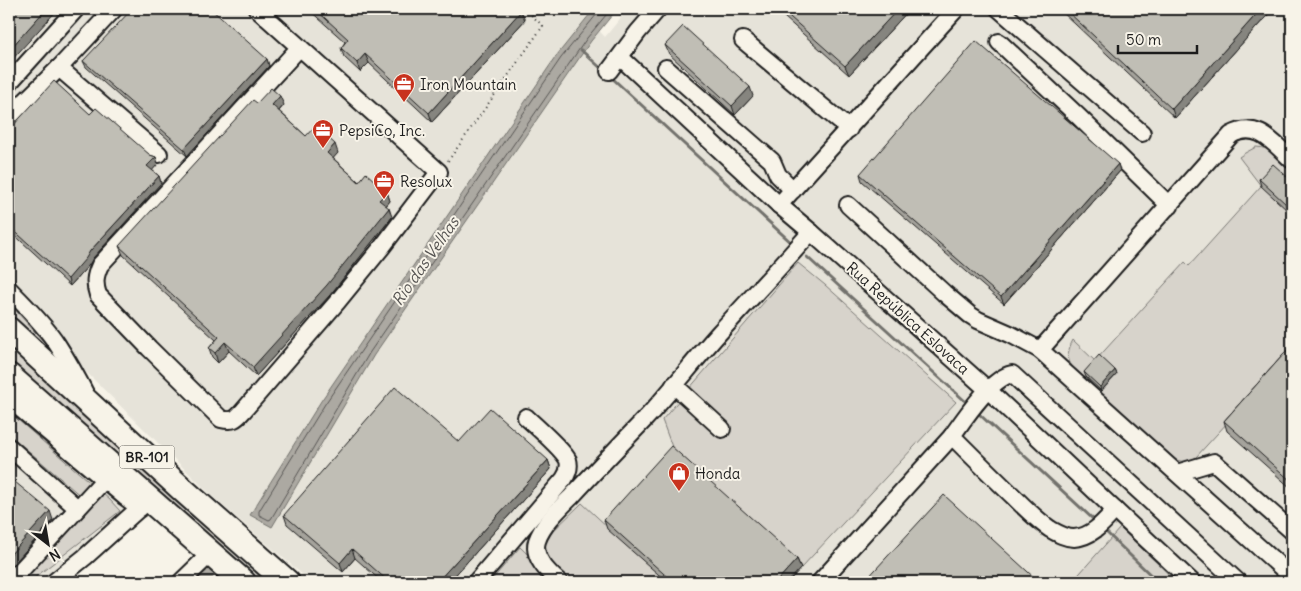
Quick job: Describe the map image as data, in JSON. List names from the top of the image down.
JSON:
{
  "streets": {
    "highway": ["BR-101"],
    "street": ["Rua República Eslovaca"]
  },
  "water": ["Rio das Velhas"],
  "places": {
    "office": ["Iron Mountain", "PepsiCo, Inc.", "Resolux"],
    "shop": ["Honda"]
  },
  "scale_bar": "50 m",
  "north": "bottom right"
}
